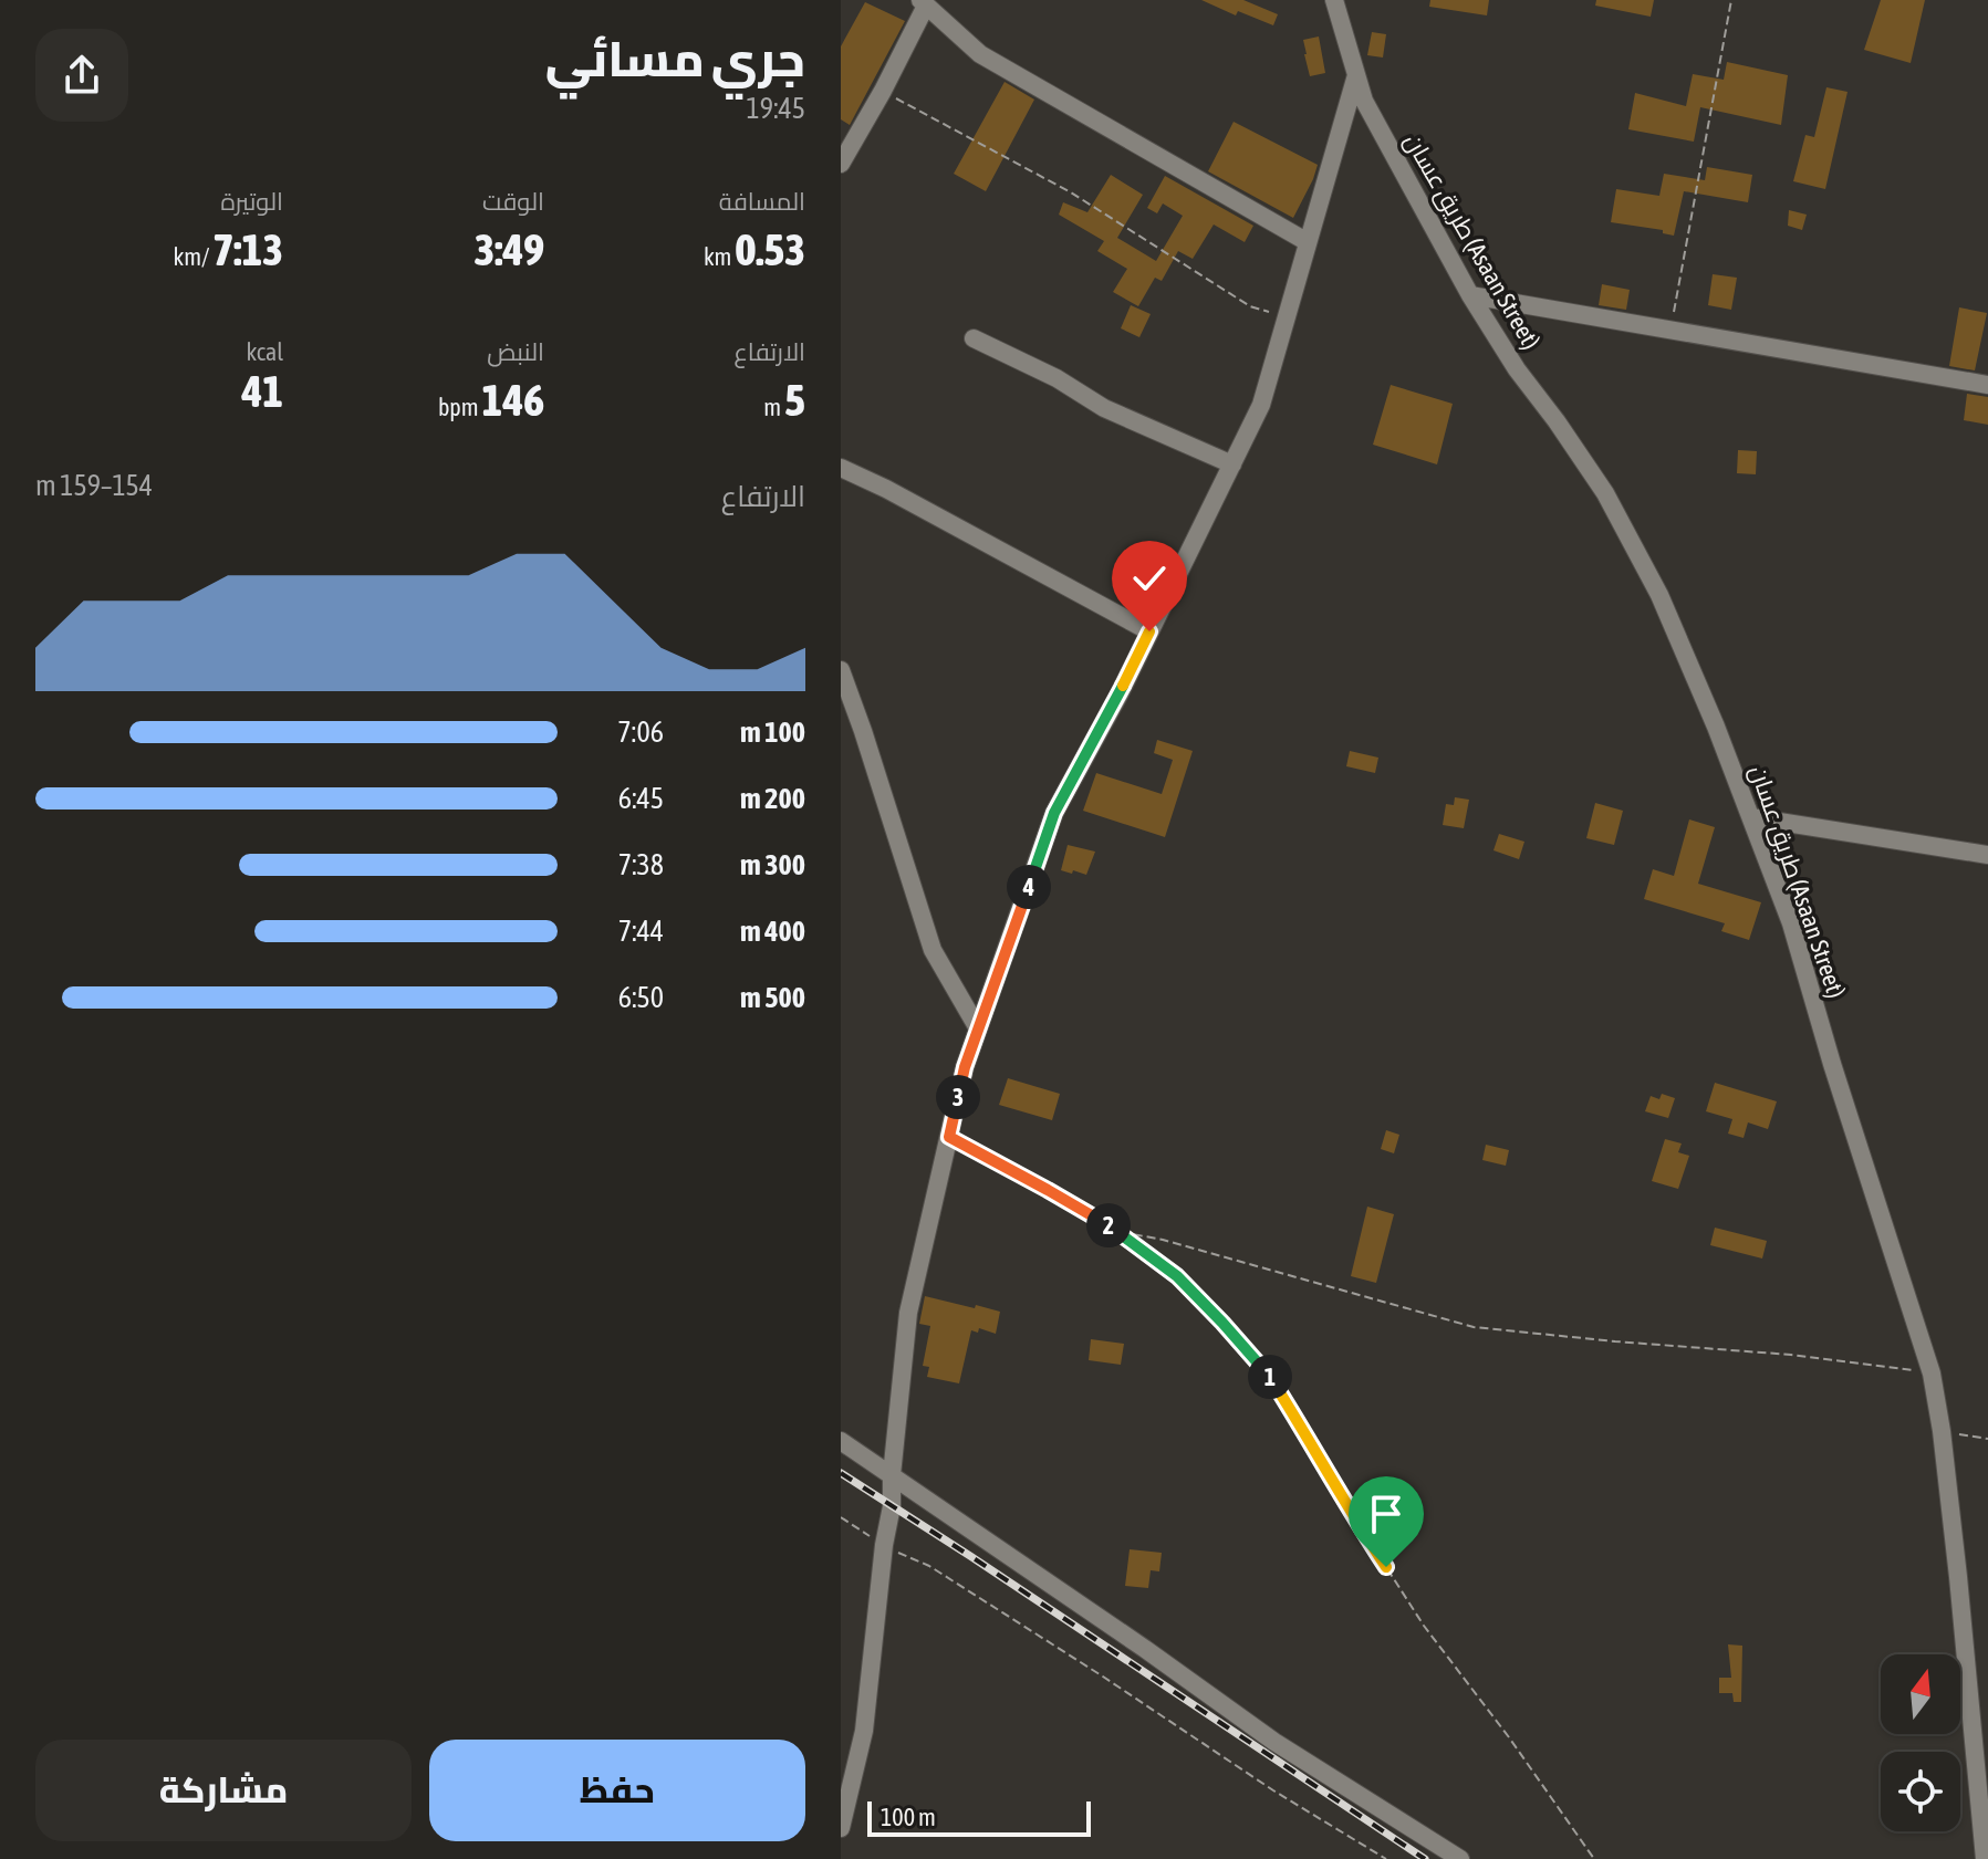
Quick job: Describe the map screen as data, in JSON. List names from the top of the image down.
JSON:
{
  "streets": {
    "street": ["طريق عسان (Asaan Street)"]
  },
  "scale_bar": "100 m",
  "north": "top",
  "page": {
    "heading": ["جري مسائي", "19:45"],
    "stats": [
      ["المسافة", "0.53 km"],
      ["الوقت", "3:49"],
      ["الوتيرة", "7:13 /km"],
      ["الارتفاع", "5 m"],
      ["النبض", "146 bpm"],
      ["kcal", "41"]
    ],
    "chart": ["الارتفاع", "154–159 m"],
    "list": [
      {
        "name": "100 m",
        "note": "7:06"
      },
      {
        "name": "200 m",
        "note": "6:45"
      },
      {
        "name": "300 m",
        "note": "7:38"
      },
      {
        "name": "400 m",
        "note": "7:44"
      },
      {
        "name": "500 m",
        "note": "6:50"
      }
    ],
    "pins": [
      "4",
      "3",
      "2",
      "1"
    ],
    "buttons": ["حفظ", "مشاركة"],
    "scale": "100 m"
  }
}
